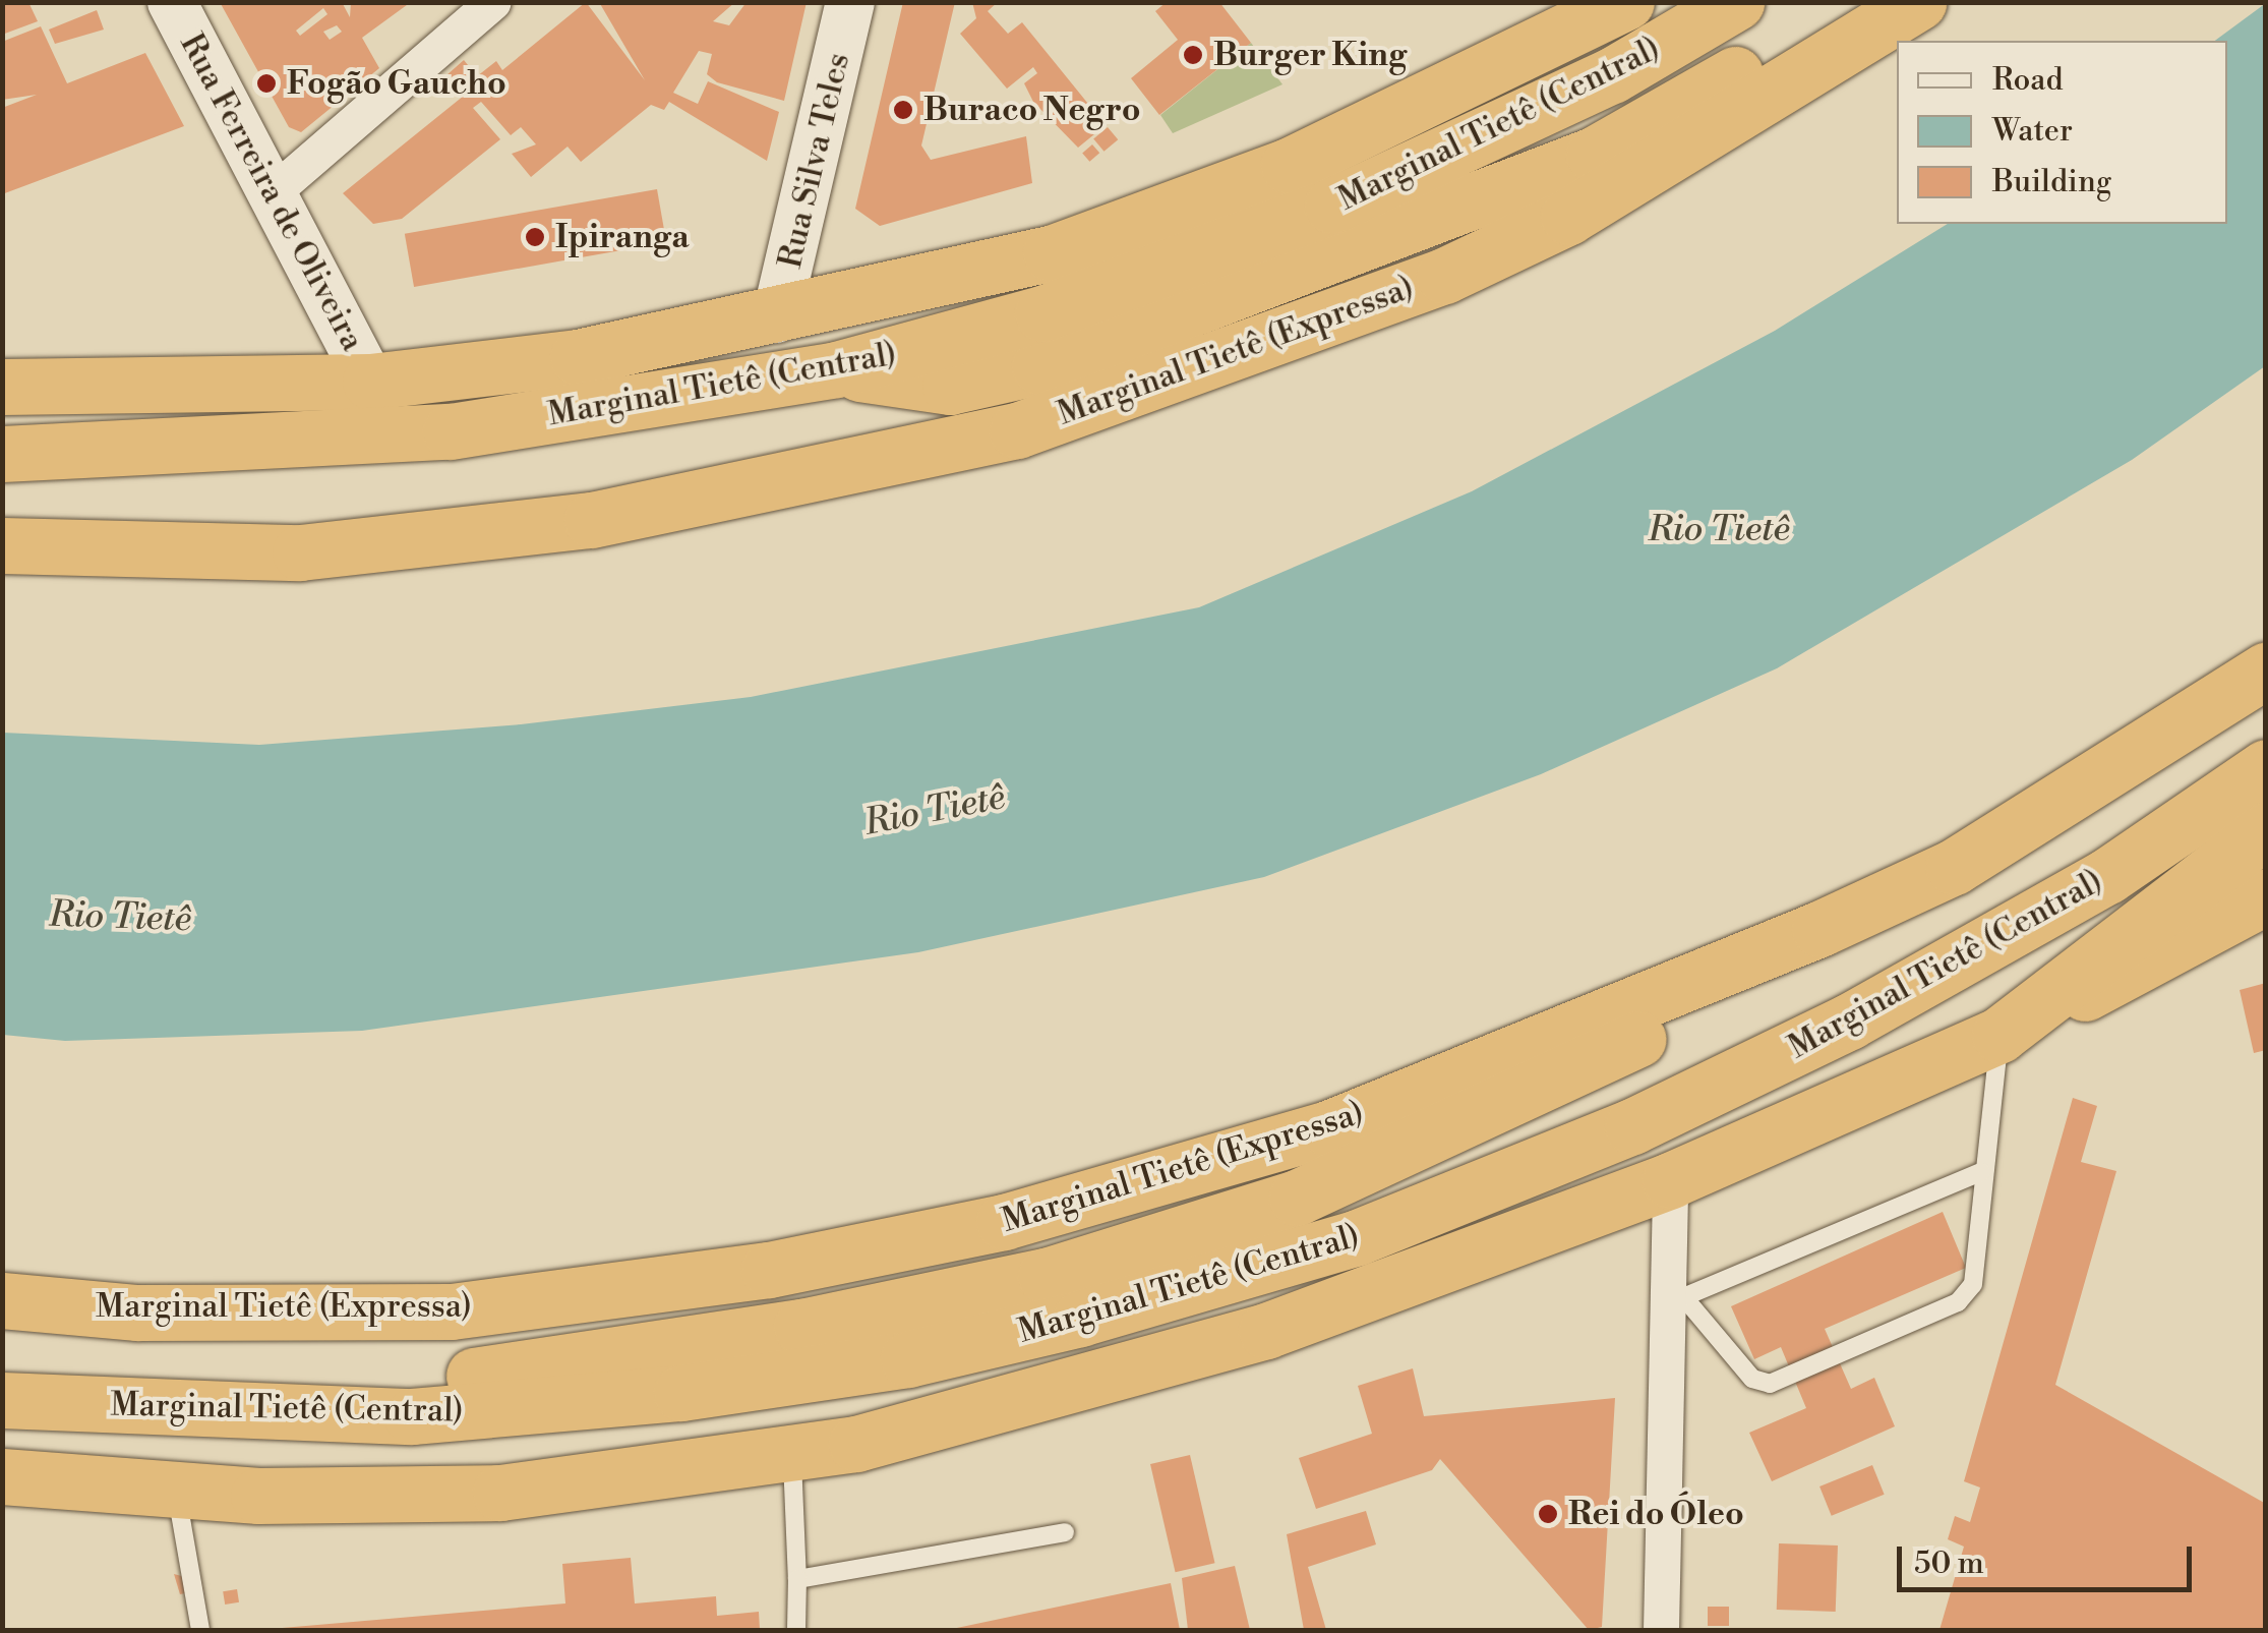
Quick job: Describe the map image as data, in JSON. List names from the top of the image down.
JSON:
{
  "streets": {
    "highway": ["Marginal Tietê (Central)", "Marginal Tietê (Expressa)"],
    "street": ["Rua Silva Teles", "Rua Ferreira de Oliveira"]
  },
  "water": ["Rio Tietê"],
  "places": [
    "Burger King",
    "Fogão Gaucho",
    "Buraco Negro",
    "Ipiranga",
    "Rei do Óleo"
  ],
  "legend": ["Road", "Water", "Building"],
  "scale_bar": "50 m"
}
